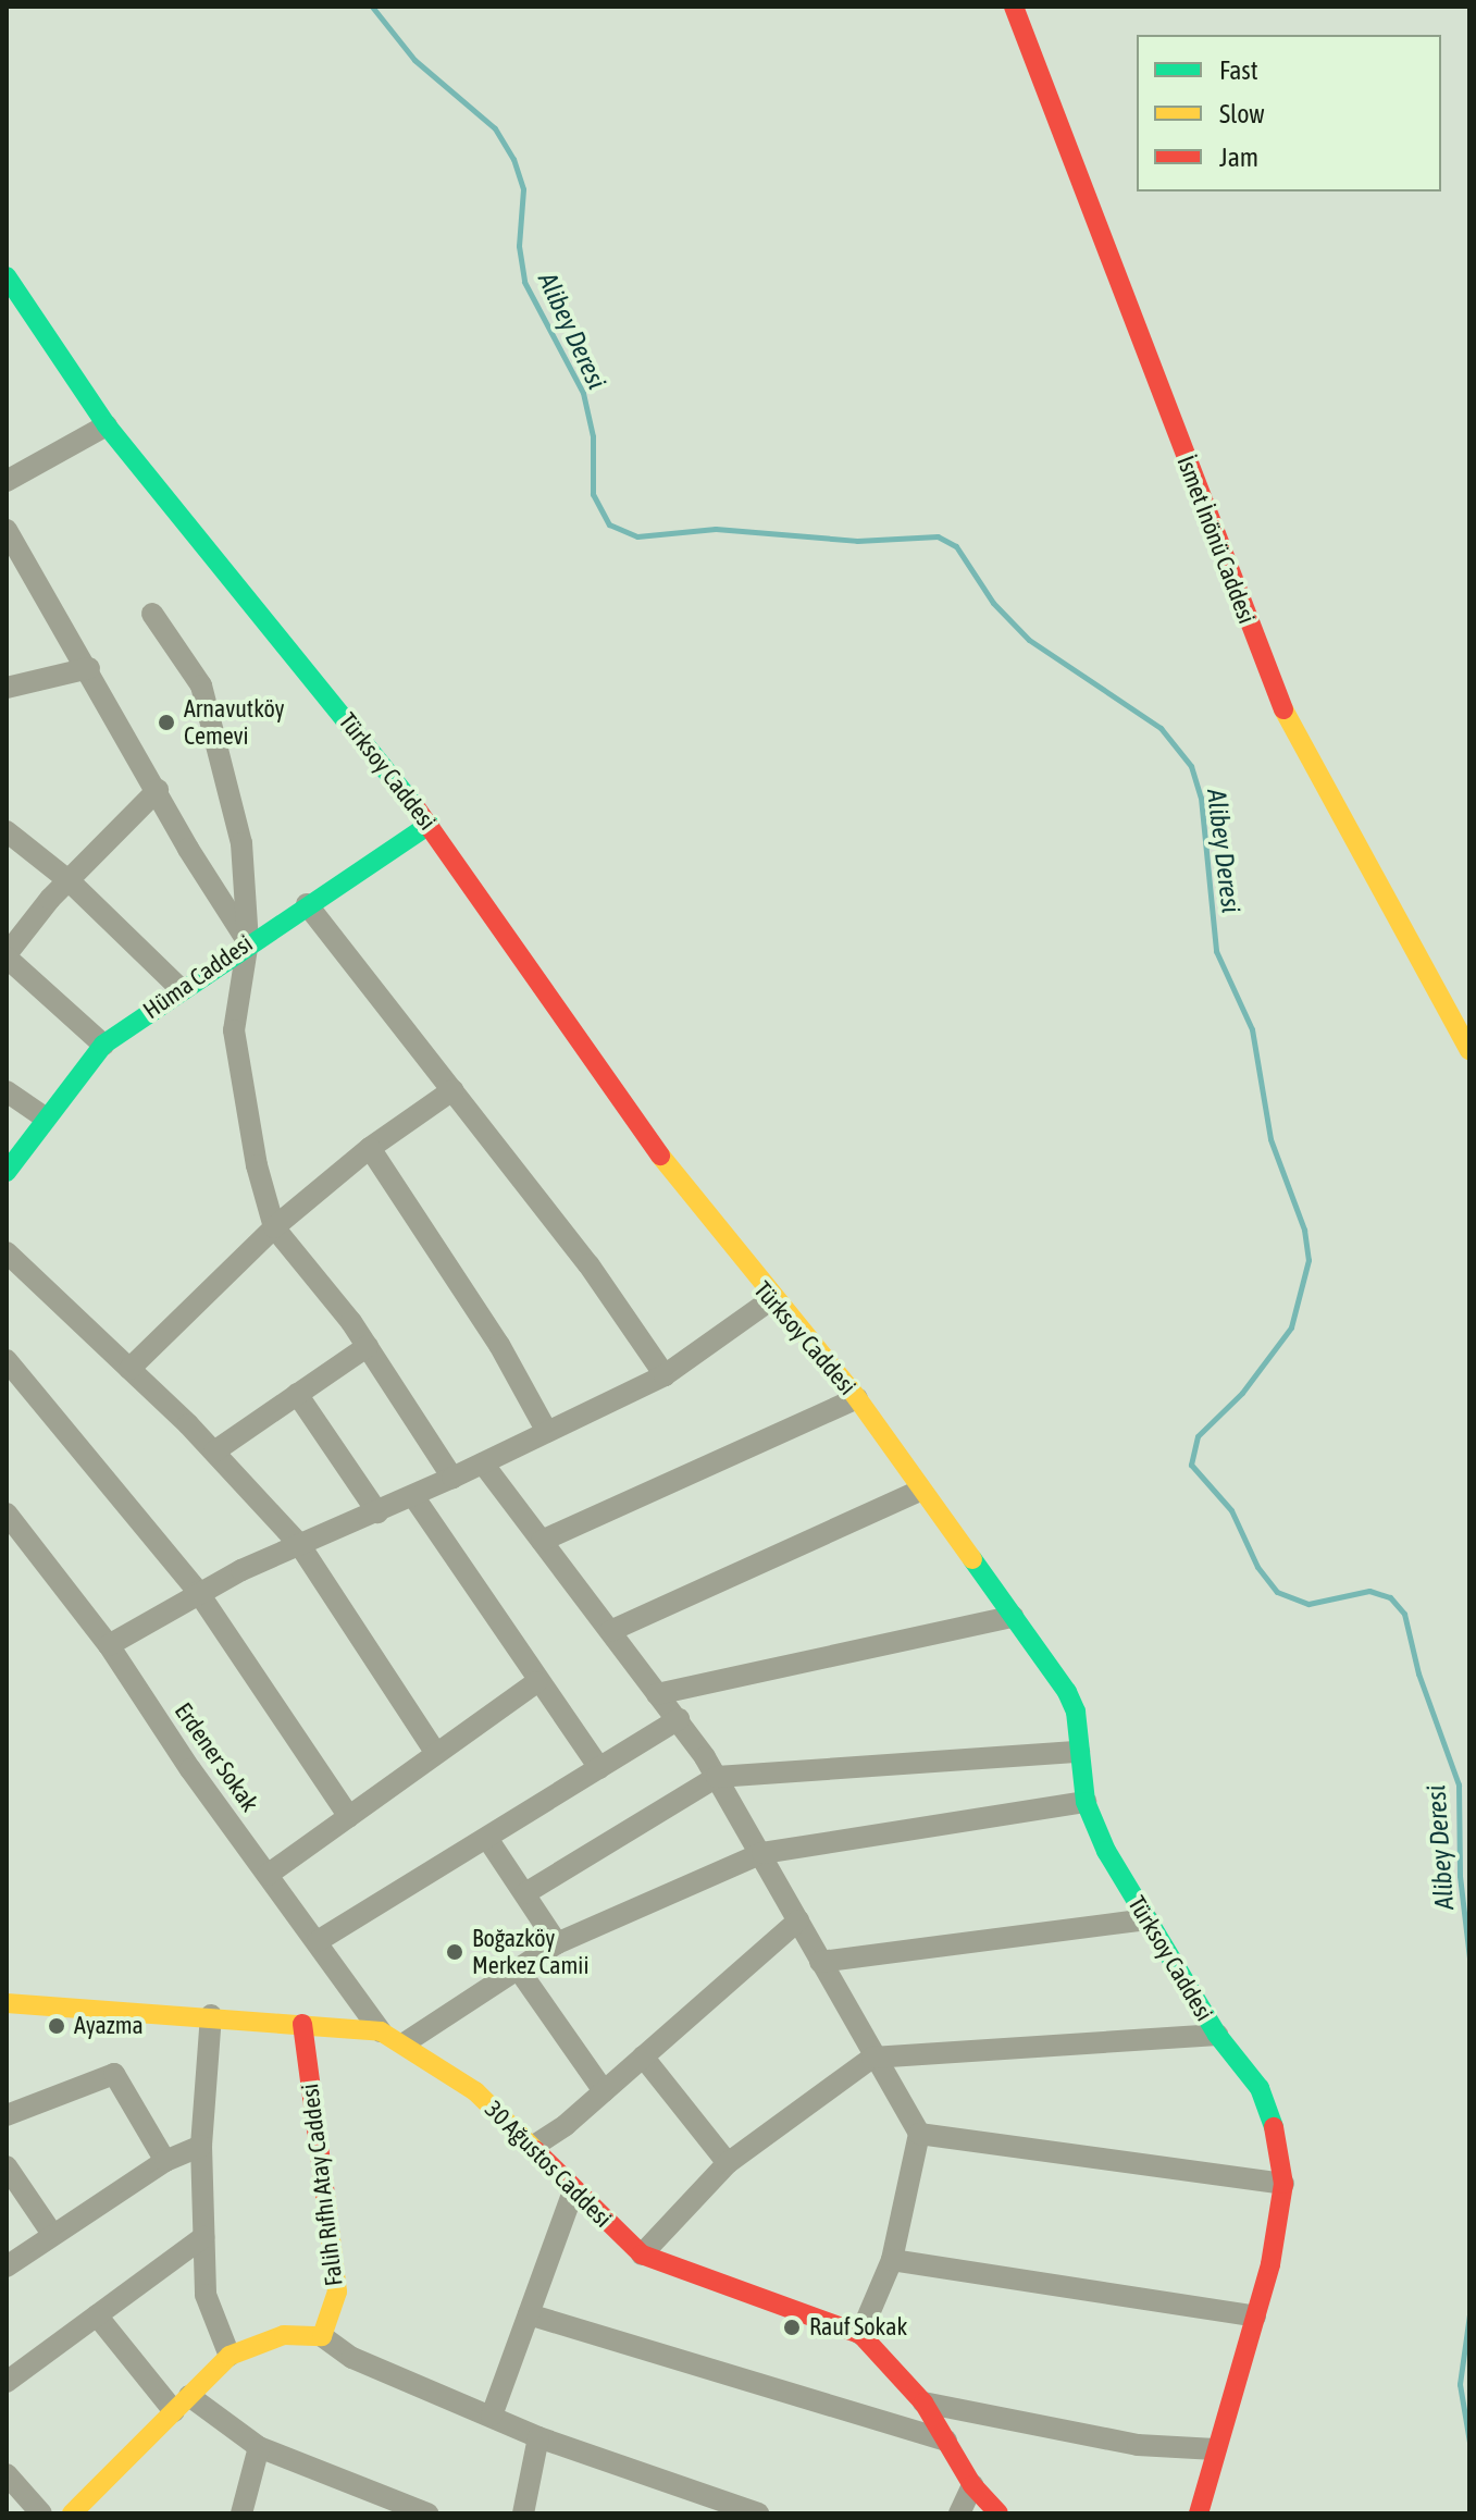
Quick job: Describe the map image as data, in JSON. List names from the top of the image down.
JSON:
{
  "streets": {
    "main road": [
      "İsmet İnönü Caddesi",
      "Türksoy Caddesi",
      "Hüma Caddesi",
      "30 Ağustos Caddesi",
      "Falih Rıfhı Atay Caddesi"
    ],
    "street": ["Erdener Sokak"]
  },
  "crossings": [
    ["Türksoy Caddesi", "Hüma Caddesi"],
    ["Erdener Sokak", "30 Ağustos Caddesi"],
    ["30 Ağustos Caddesi", "Falih Rıfhı Atay Caddesi"]
  ],
  "water": ["Alibey Deresi"],
  "places": [
    "Arnavutköy Cemevi",
    "Boğazköy Merkez Camii",
    "Ayazma",
    "Rauf Sokak"
  ],
  "legend": ["Fast", "Slow", "Jam"]
}
